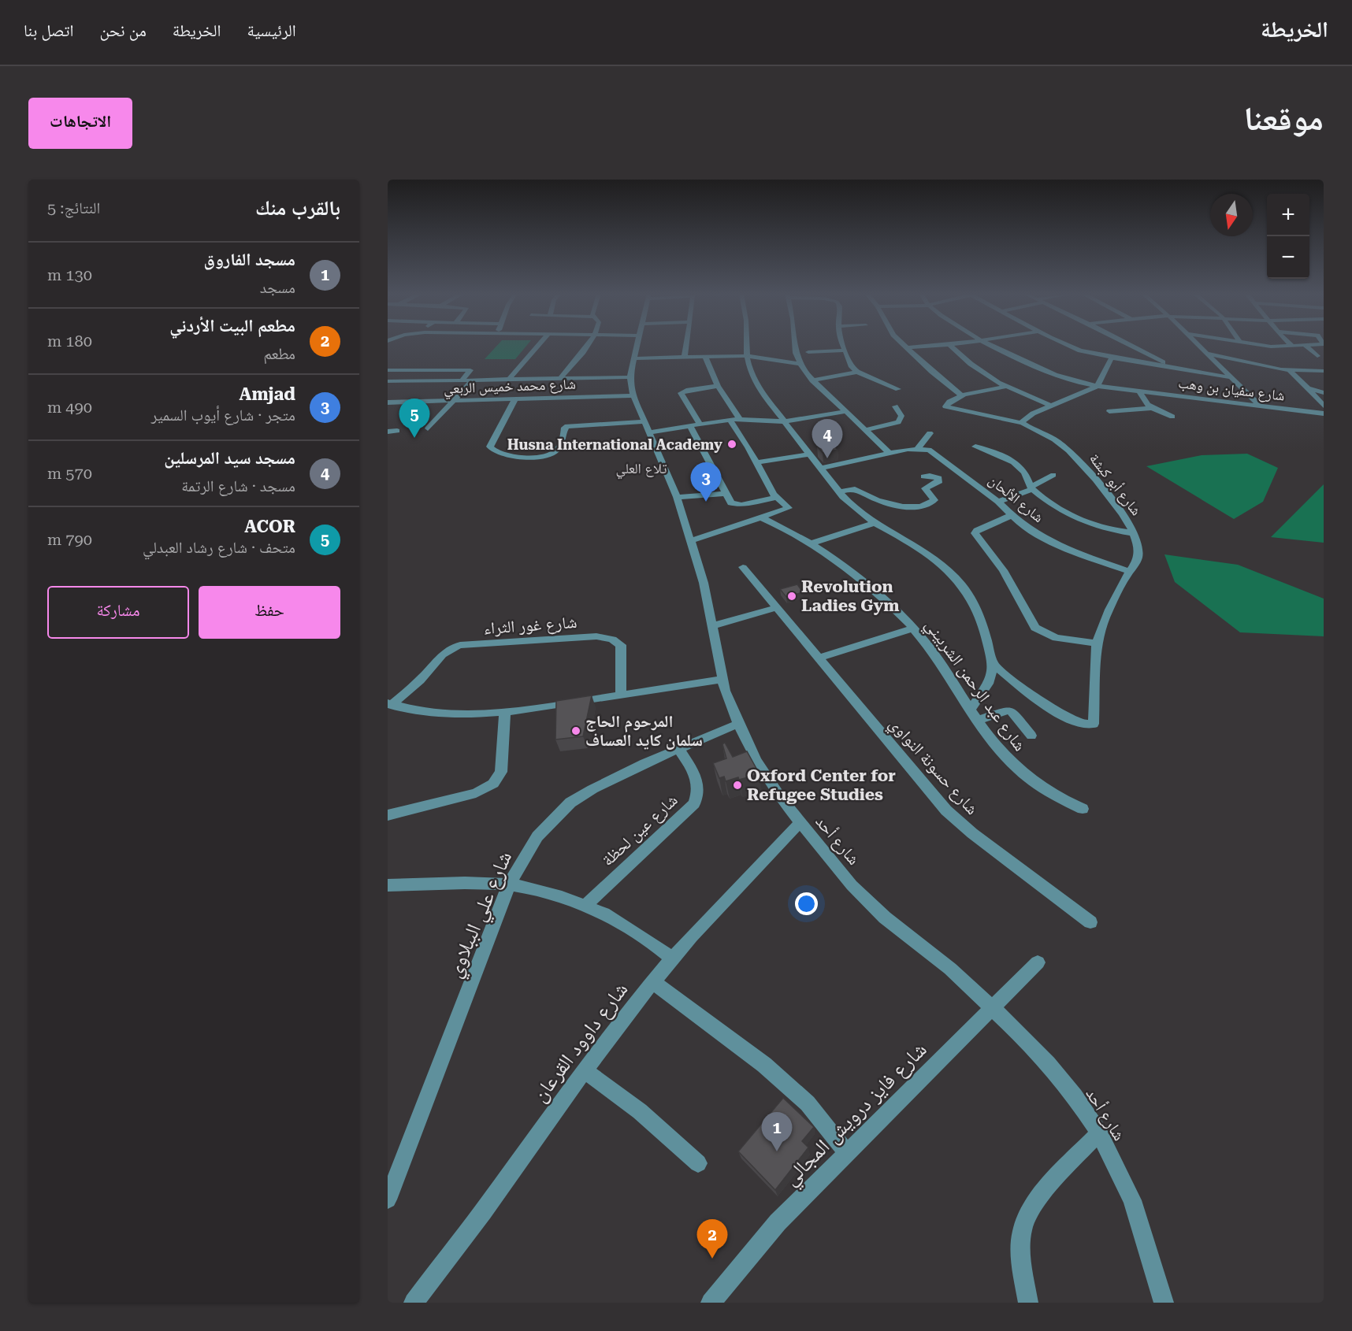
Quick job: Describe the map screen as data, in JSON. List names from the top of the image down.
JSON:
{
  "streets": {
    "street": [
      "شارع محمد خميس الربعي",
      "شارع سفيان بن وهب",
      "شارع أبو كبشة",
      "شارع الألحان",
      "شارع غور الثراء",
      "شارع عبد الرحمن الشربيني",
      "شارع حسونة النواوي",
      "شارع عين لحظة",
      "شارع أحد",
      "شارع علي الببلاوي",
      "شارع داوود القرعان",
      "شارع فايز درويش المجالي"
    ]
  },
  "crossings": [
    ["شارع محمد خميس الربعي", "شارع أحد"],
    ["شارع أبو كبشة", "شارع الألحان"],
    ["شارع عين لحظة", "شارع علي الببلاوي"],
    ["شارع أحد", "شارع علي الببلاوي"],
    ["شارع أحد", "شارع داوود القرعان"],
    ["شارع أحد", "شارع فايز درويش المجالي"]
  ],
  "districts": ["تلاع العلي"],
  "places": [
    "Husna International Academy",
    "Revolution Ladies Gym",
    "المرحوم الحاج سلمان كايد العساف",
    "Oxford Center for Refugee Studies"
  ],
  "north": "bottom",
  "page": {
    "header": "الخريطة",
    "nav": [
      "الرئيسية",
      "الخريطة",
      "من نحن",
      "اتصل بنا"
    ],
    "title": "موقعنا",
    "buttons": [
      "الاتجاهات",
      ["حفظ", "مشاركة"]
    ],
    "heading": ["بالقرب منك", "النتائج: 5"],
    "map_buttons": ["+", "−"],
    "list": [
      {
        "mark": "1",
        "name": "مسجد الفاروق",
        "note": "مسجد",
        "value": "130 m"
      },
      {
        "mark": "2",
        "name": "مطعم البيت الأردني",
        "note": "مطعم",
        "value": "180 m"
      },
      {
        "mark": "3",
        "name": "Amjad",
        "note": "متجر · شارع أيوب السمير",
        "value": "490 m"
      },
      {
        "mark": "4",
        "name": "مسجد سيد المرسلين",
        "note": "مسجد · شارع الرتمة",
        "value": "570 m"
      },
      {
        "mark": "5",
        "name": "ACOR",
        "note": "متحف · شارع رشاد العبدلي",
        "value": "790 m"
      }
    ],
    "pins": [
      "5",
      "4",
      "3",
      "1",
      "2"
    ]
  }
}
